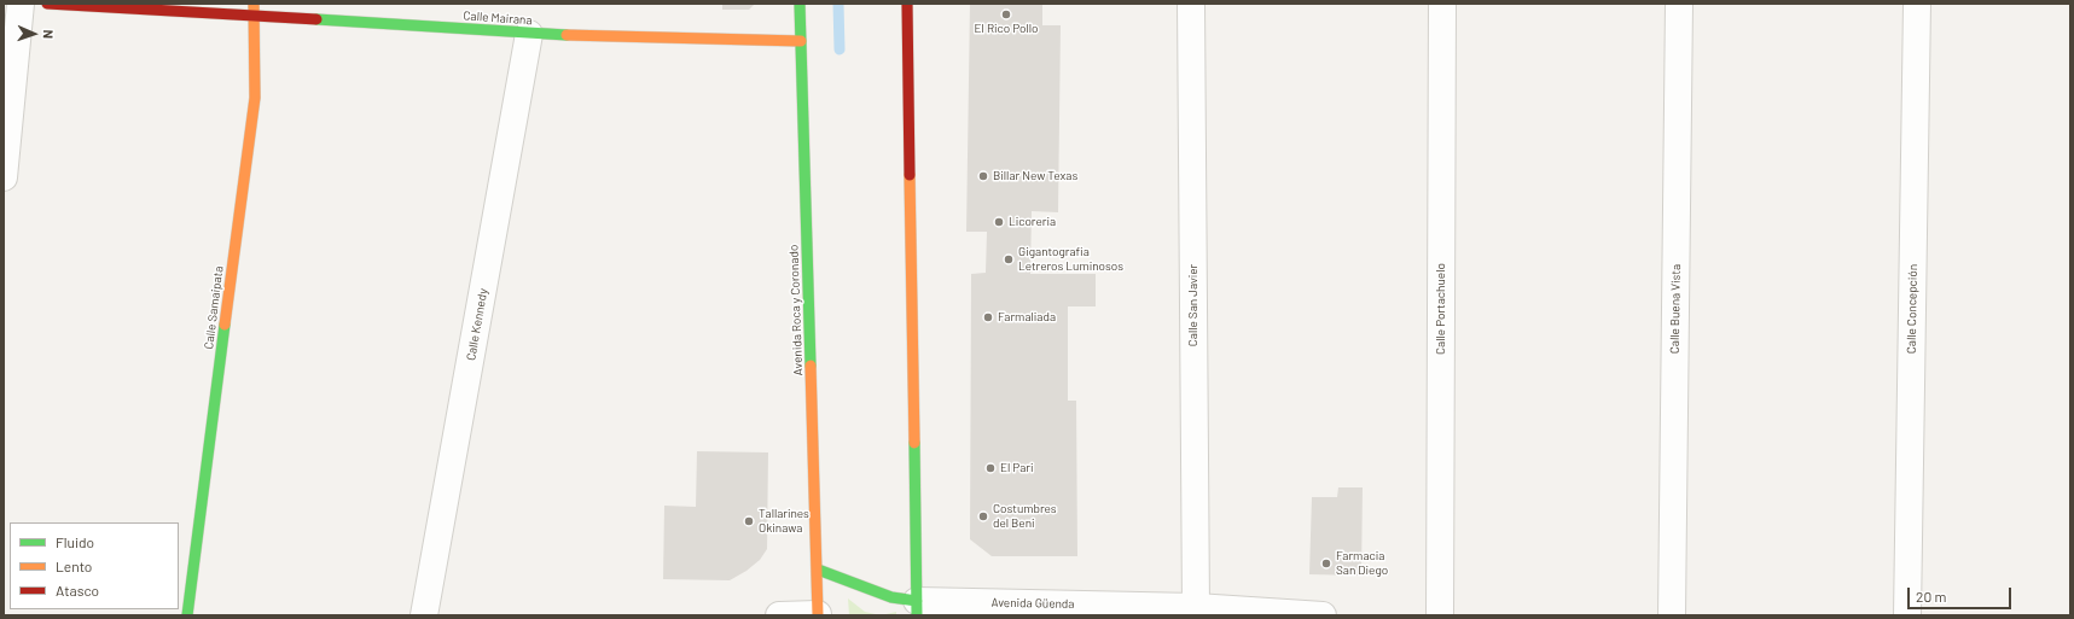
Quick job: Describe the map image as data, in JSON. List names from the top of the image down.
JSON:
{
  "streets": {
    "street": [
      "Calle Mairana",
      "Calle San Javier",
      "Calle Samaipata",
      "Calle Portachuelo",
      "Calle Buena Vista",
      "Calle Concepción",
      "Avenida Roca y Coronado",
      "Calle Kennedy",
      "Avenida Güenda"
    ]
  },
  "crossings": [
    ["Calle Mairana", "Calle Samaipata"],
    ["Calle Mairana", "Avenida Roca y Coronado"],
    ["Calle Mairana", "Calle Kennedy"],
    ["Calle San Javier", "Avenida Güenda"]
  ],
  "places": [
    "El Rico Pollo",
    "Billar New Texas",
    "Licoreria",
    "Gigantografia Letreros Luminosos",
    "Farmaliada",
    "El Pari",
    "Costumbres del Beni",
    "Tallarines Okinawa",
    "Farmacia San Diego"
  ],
  "legend": ["Fluido", "Lento", "Atasco"],
  "scale_bar": "20 m",
  "north": "right"
}
